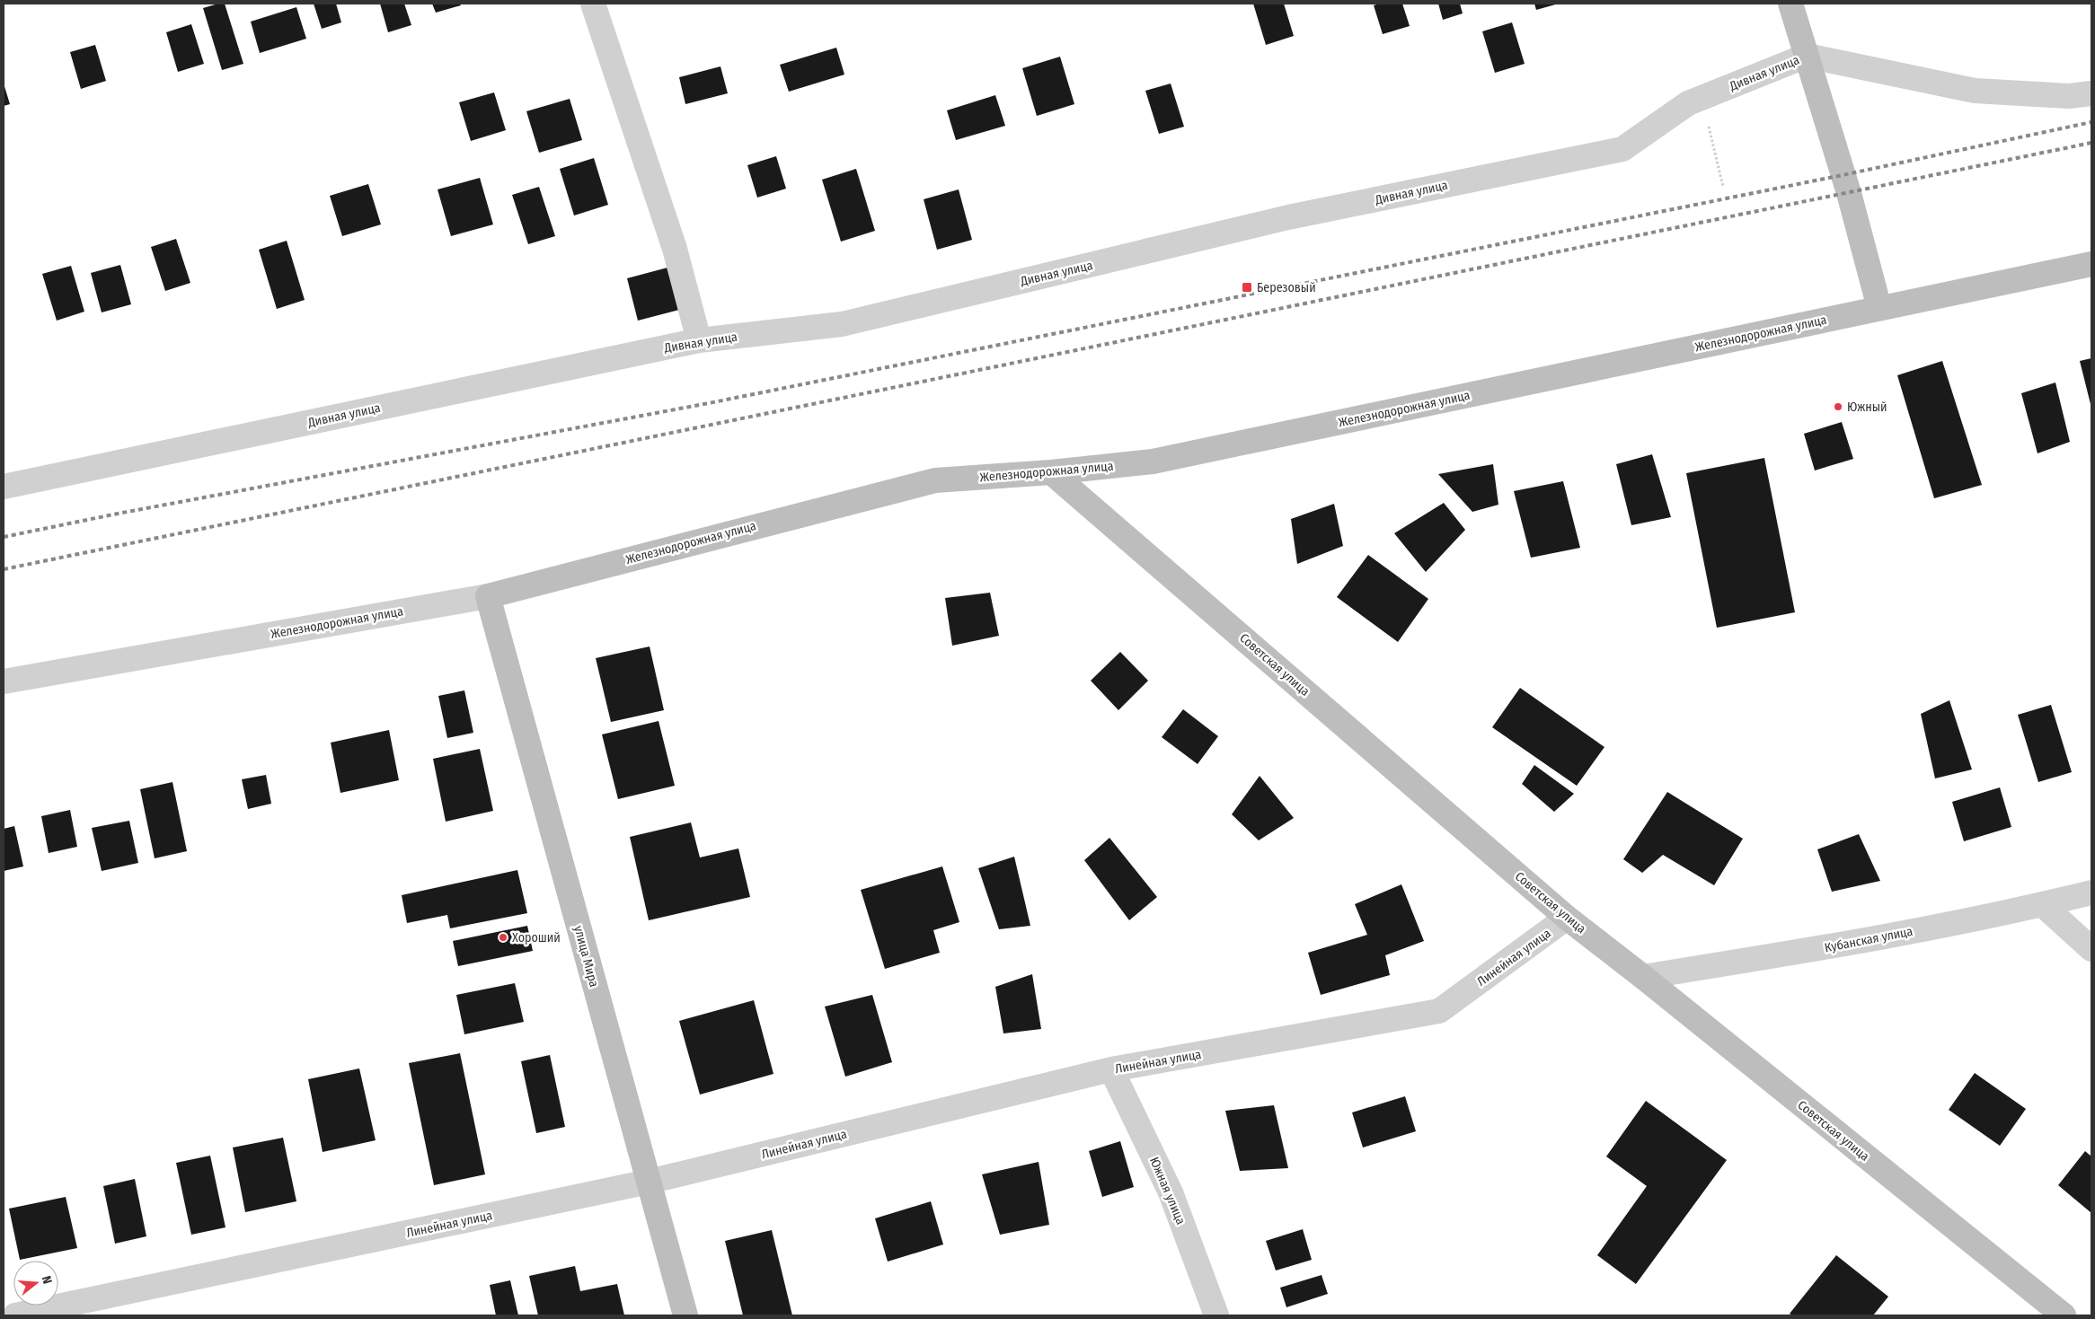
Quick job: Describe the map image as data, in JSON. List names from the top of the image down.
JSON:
{
  "streets": {
    "street": [
      "Дивная улица",
      "Железнодорожная улица",
      "Советская улица",
      "Кубанская улица",
      "улица Мира",
      "Линейная улица",
      "Южная улица"
    ]
  },
  "crossings": [
    ["Железнодорожная улица", "Советская улица"],
    ["Железнодорожная улица", "улица Мира"],
    ["Советская улица", "Кубанская улица"],
    ["Советская улица", "Линейная улица"],
    ["улица Мира", "Линейная улица"],
    ["Линейная улица", "Южная улица"]
  ],
  "places": {
    "transit": ["Березовый"],
    "other": ["Южный", "Хороший"]
  },
  "north": "right"
}
